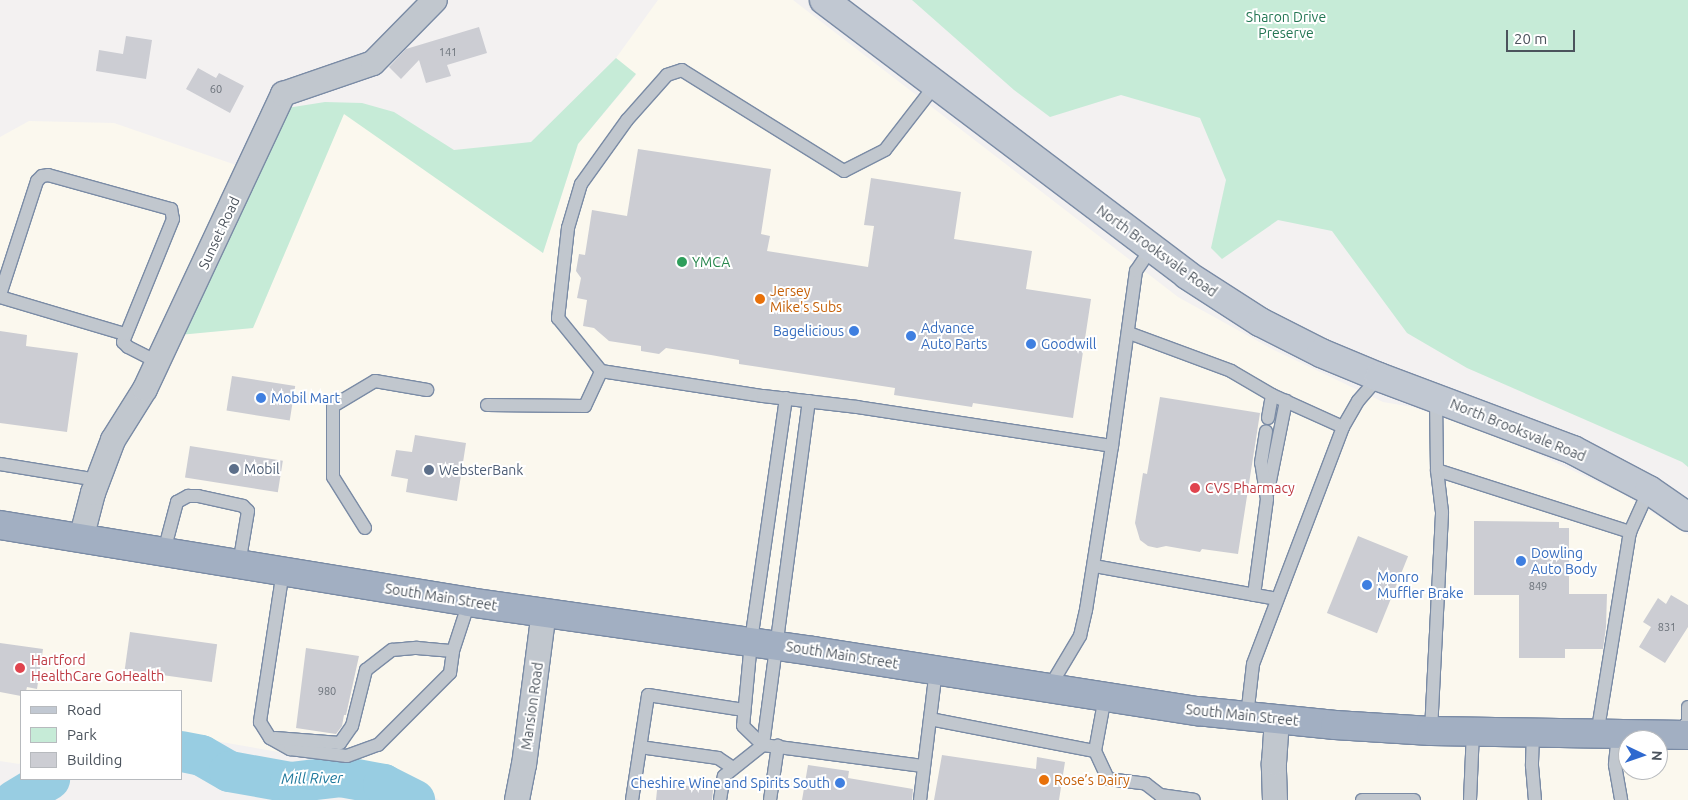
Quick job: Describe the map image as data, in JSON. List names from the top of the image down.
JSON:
{
  "streets": {
    "highway": ["South Main Street"],
    "main road": ["North Brooksvale Road"],
    "street": ["Sunset Road", "Mansion Road"]
  },
  "crossings": [
    ["Sunset Road", "South Main Street"],
    ["South Main Street", "Mansion Road"]
  ],
  "water": ["Mill River"],
  "parks": ["Sharon Drive Preserve"],
  "places": [
    "YMCA",
    "Jersey Mike's Subs",
    "Bagelicious",
    "Advance Auto Parts",
    "Goodwill",
    "Mobil Mart",
    "Mobil",
    "WebsterBank",
    "CVS Pharmacy",
    "Dowling Auto Body",
    "Monro Muffler Brake",
    "Hartford HealthCare GoHealth",
    "Rose’s Dairy",
    "Cheshire Wine and Spirits South"
  ],
  "house_numbers": [
    "141",
    "60",
    "849",
    "831",
    "980"
  ],
  "legend": ["Road", "Park", "Building"],
  "scale_bar": "20 m",
  "north": "right"
}
